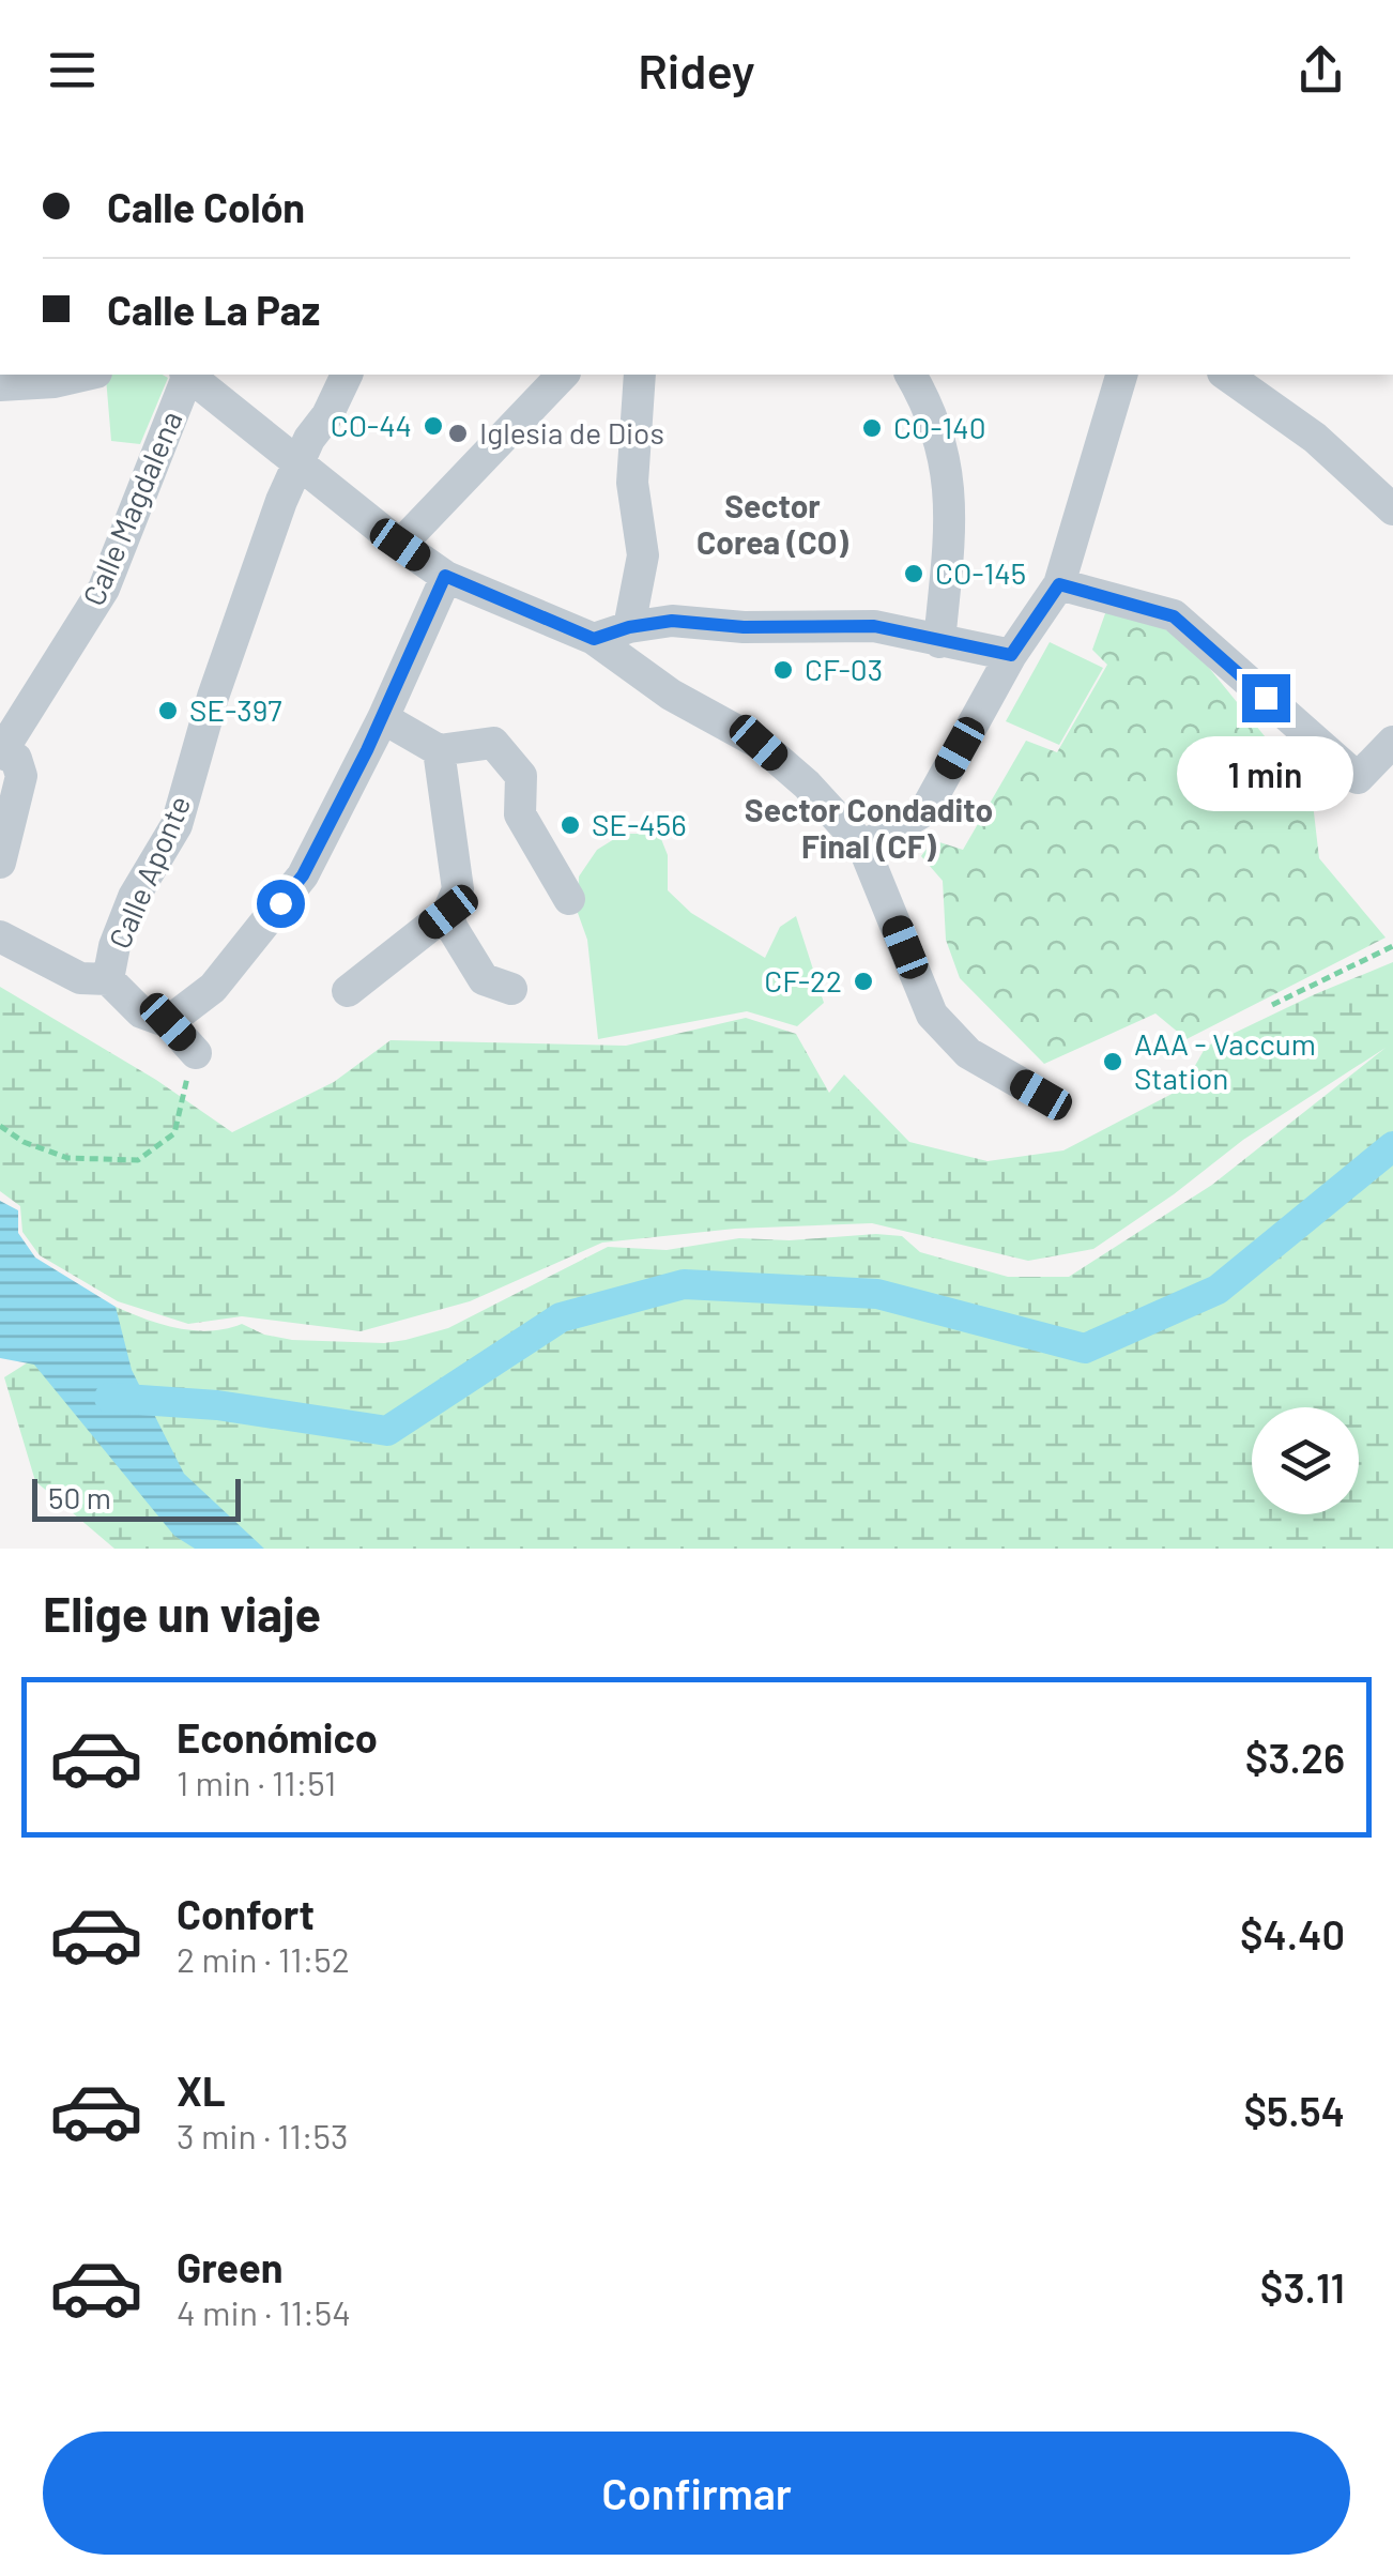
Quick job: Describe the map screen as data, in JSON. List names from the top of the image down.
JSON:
{
  "streets": {
    "street": ["Calle Magdalena", "Calle Aponte"]
  },
  "districts": ["Sector Corea (CO)", "Sector Condadito Final (CF)"],
  "places": [
    "CO-44",
    "CO-140",
    "Iglesia de Dios",
    "CO-145",
    "CF-03",
    "SE-397",
    "SE-456",
    "CF-22",
    "AAA - Vaccum Station"
  ],
  "scale_bar": "50 m",
  "page": {
    "header": "Ridey",
    "banner": ["Calle Colón", "Calle La Paz"],
    "bubble": "1 min",
    "scale": "50 m",
    "heading": "Elige un viaje",
    "list": [
      {
        "name": "Económico",
        "note": "1 min · 11:51",
        "value": "$3.26"
      },
      {
        "name": "Confort",
        "note": "2 min · 11:52",
        "value": "$4.40"
      },
      {
        "name": "XL",
        "note": "3 min · 11:53",
        "value": "$5.54"
      },
      {
        "name": "Green",
        "note": "4 min · 11:54",
        "value": "$3.11"
      }
    ],
    "buttons": "Confirmar"
  }
}
